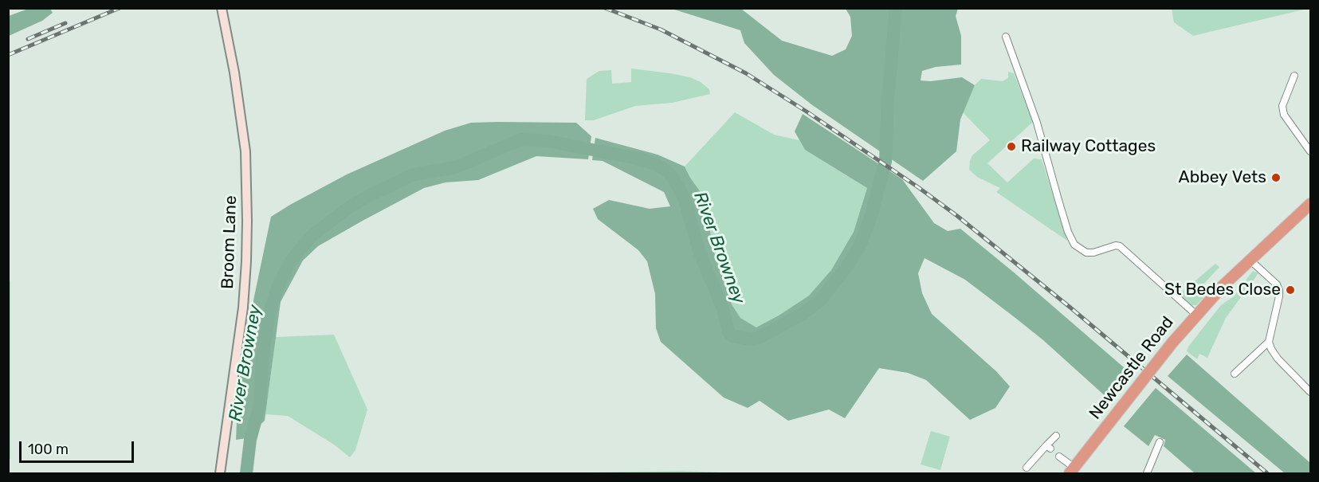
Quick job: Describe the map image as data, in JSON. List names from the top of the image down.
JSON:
{
  "streets": {
    "highway": ["Newcastle Road"],
    "main road": ["Broom Lane"]
  },
  "water": ["River Browney"],
  "places": ["Railway Cottages", "Abbey Vets", "St Bedes Close"],
  "scale_bar": "100 m"
}
